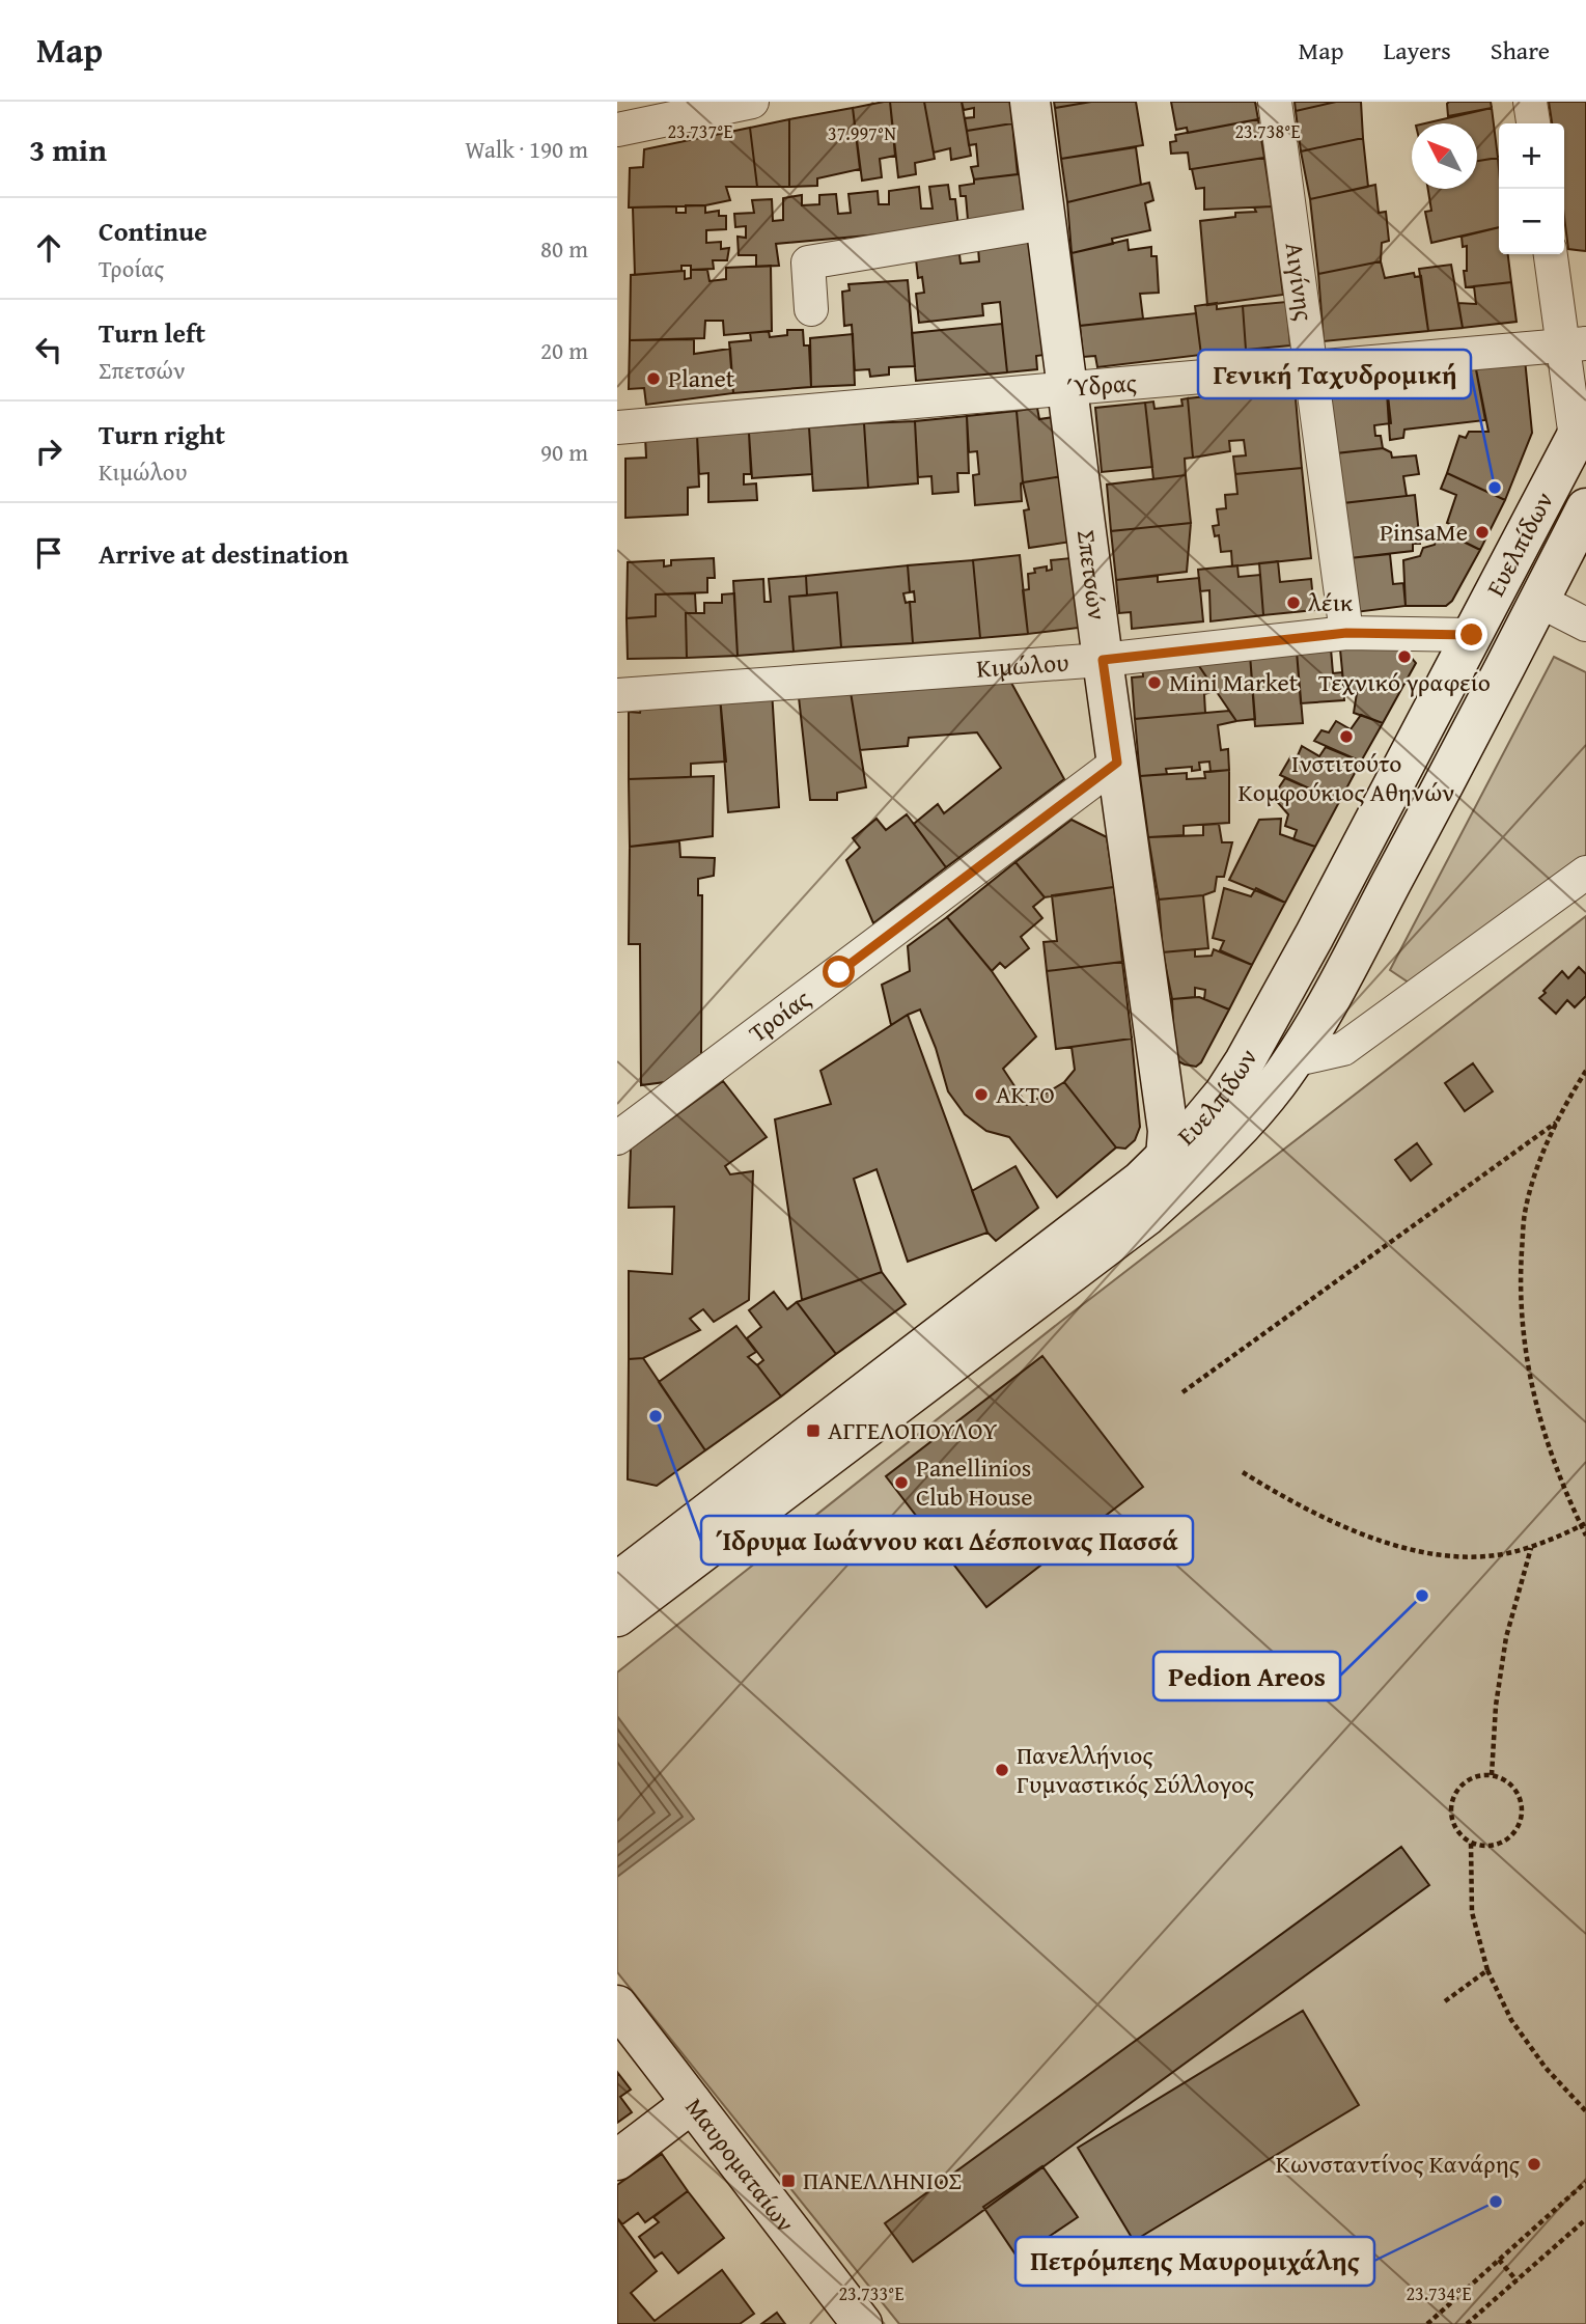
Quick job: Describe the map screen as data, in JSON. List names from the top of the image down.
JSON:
{
  "streets": {
    "main road": ["Ευελπίδων", "Σπετσών", "Μαυροματαίων"],
    "street": [
      "Αιγίνης",
      "Ύδρας",
      "Κιμώλου",
      "Τροίας"
    ]
  },
  "crossings": [
    ["Αιγίνης", "Ύδρας"],
    ["Αιγίνης", "Κιμώλου"],
    ["Ύδρας", "Σπετσών"],
    ["Ευελπίδων", "Σπετσών"],
    ["Ευελπίδων", "Κιμώλου"],
    ["Σπετσών", "Κιμώλου"],
    ["Σπετσών", "Τροίας"]
  ],
  "places": {
    "other": [
      "Planet",
      "Γενική Ταχυδρομική",
      "PinsaMe",
      "λέικ",
      "Τεχνικό γραφείο",
      "Mini Market",
      "Ινστιτούτο Κομφούκιος Αθηνών",
      "ΑΚΤΟ",
      "Ίδρυμα Ιωάννου και Δέσποινας Πασσά",
      "Panellinios Club House",
      "Pedion Areos",
      "Πανελλήνιος Γυμναστικός Σύλλογος",
      "Κωνσταντίνος Κανάρης",
      "Πετρόμπεης Μαυρομιχάλης"
    ],
    "transit": ["ΑΓΓΕΛΟΠΟΥΛΟΥ", "ΠΑΝΕΛΛΗΝΙΟΣ"]
  },
  "north": "top left",
  "page": {
    "header": "Map",
    "nav": ["Map", "Layers", "Share"],
    "heading": ["3 min", "Walk · 190 m"],
    "map_buttons": ["+", "−"],
    "list": [
      ["Continue", "Τροίας", "80 m"],
      ["Turn left", "Σπετσών", "20 m"],
      ["Turn right", "Κιμώλου", "90 m"],
      "Arrive at destination"
    ]
  },
  "coordinates": [
    "23.737°E",
    "23.738°E",
    "37.997°N",
    "23.733°E",
    "23.734°E"
  ]
}
